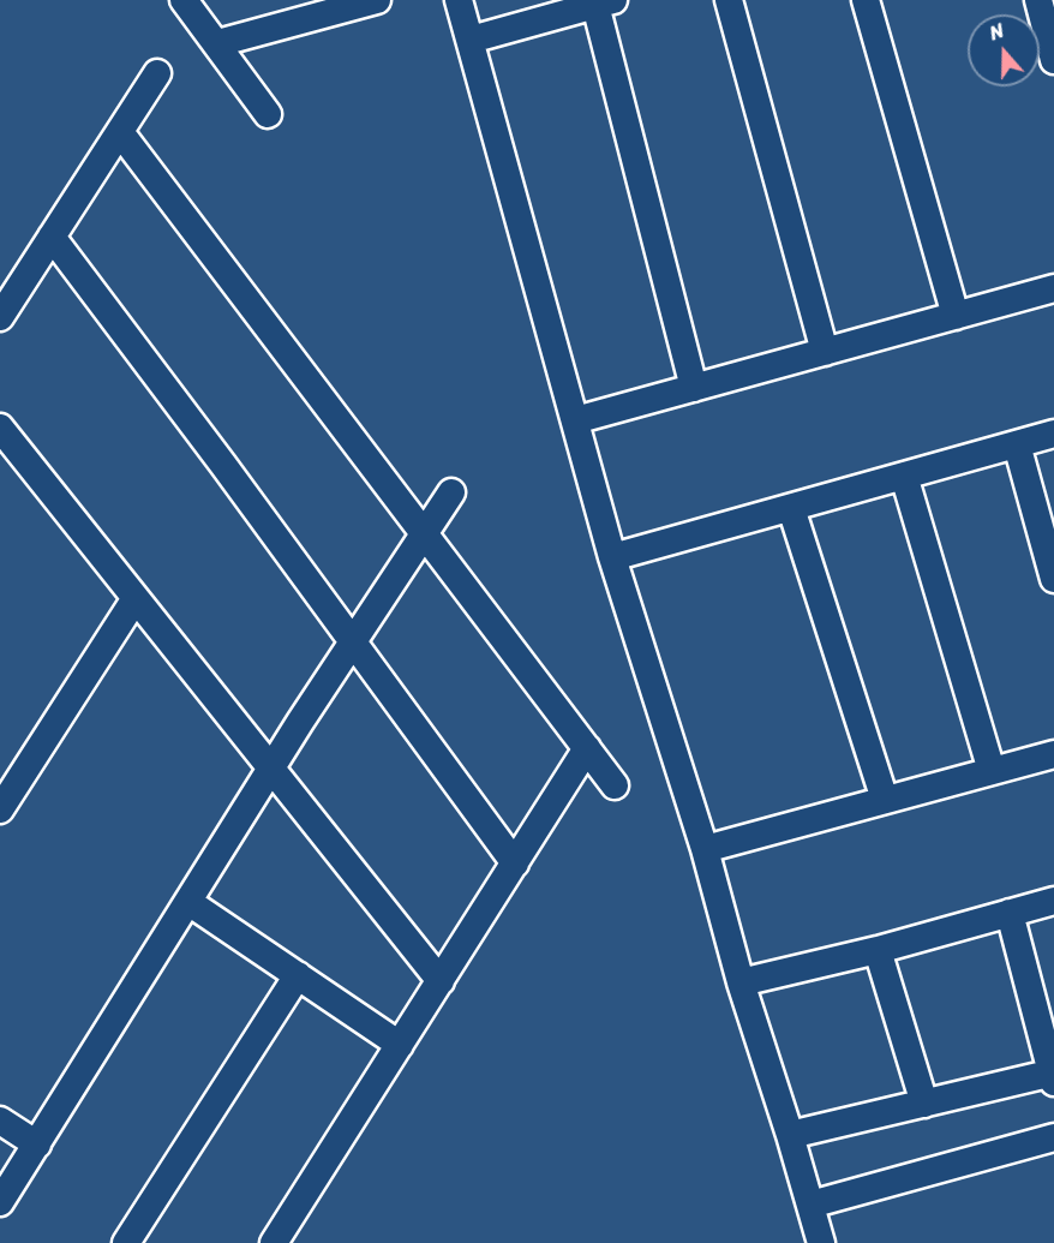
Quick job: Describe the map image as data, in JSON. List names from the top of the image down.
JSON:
{
  "north": "top"
}
